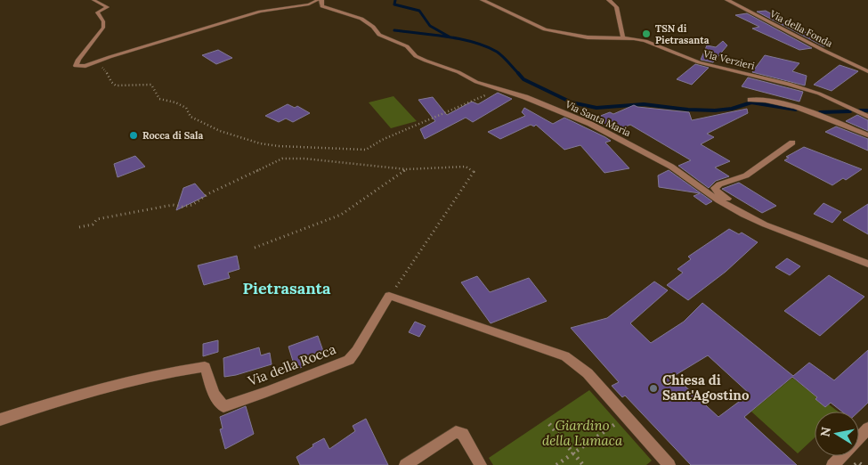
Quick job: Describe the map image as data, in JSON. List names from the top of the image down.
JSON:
{
  "streets": {
    "street": [
      "Via della Fonda",
      "Via Verzieri",
      "Via Santa Maria",
      "Via della Rocca"
    ]
  },
  "districts": ["Pietrasanta"],
  "parks": ["Giardino della Lumaca"],
  "places": ["TSN di Pietrasanta", "Rocca di Sala", "Chiesa di Sant'Agostino"],
  "north": "left"
}
